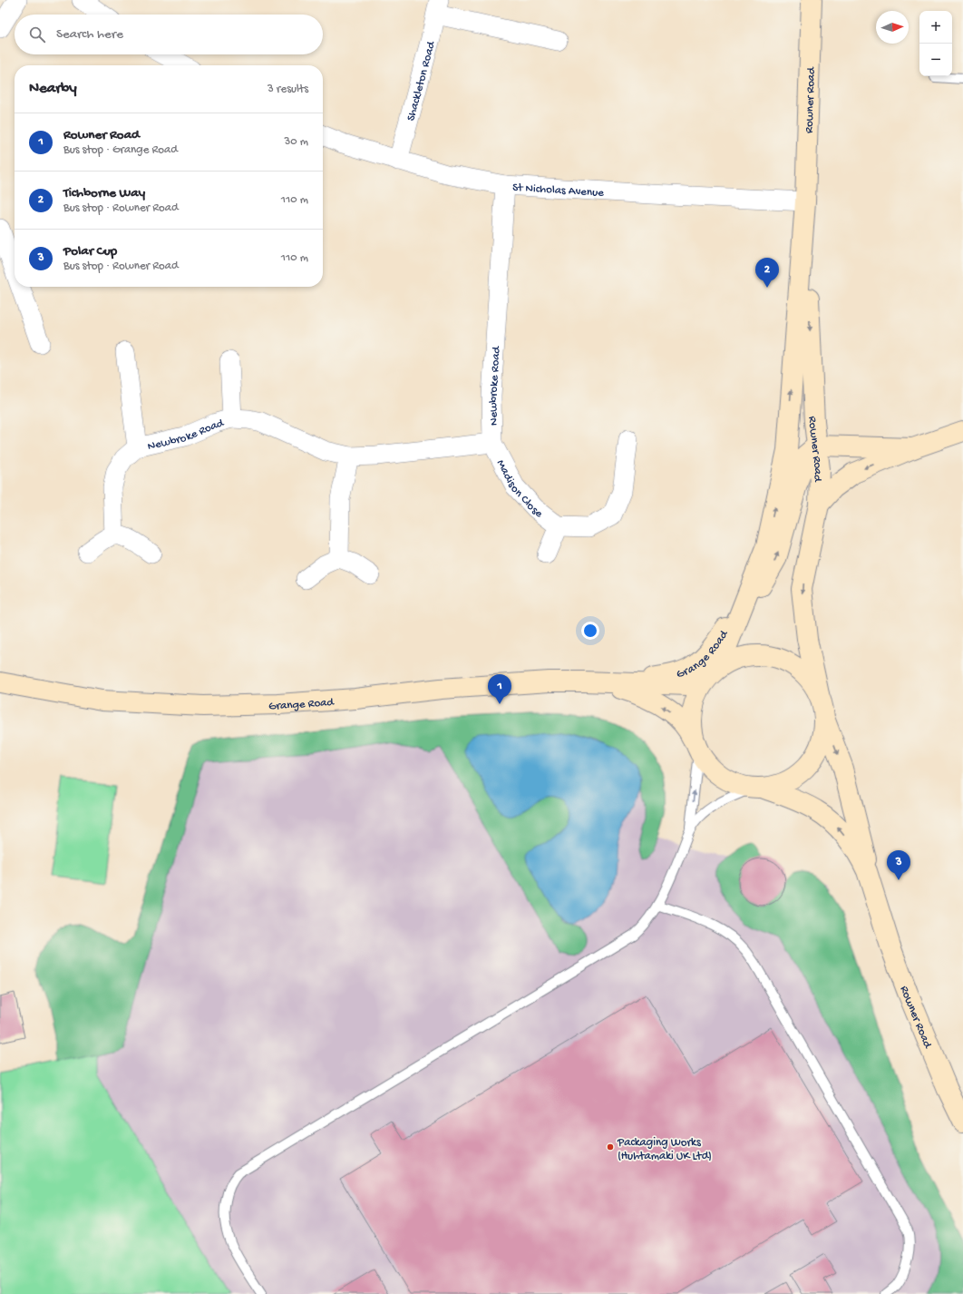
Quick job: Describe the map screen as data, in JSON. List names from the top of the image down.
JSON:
{
  "streets": {
    "main road": ["Rowner Road", "Grange Road"],
    "street": [
      "Shackleton Road",
      "St Nicholas Avenue",
      "Newbroke Road",
      "Madison Close"
    ]
  },
  "crossings": [
    ["Shackleton Road", "St Nicholas Avenue"],
    ["Rowner Road", "St Nicholas Avenue"],
    ["Rowner Road", "Grange Road"],
    ["St Nicholas Avenue", "Newbroke Road"],
    ["Newbroke Road", "Madison Close"]
  ],
  "places": ["Packaging Works (Huhtamaki UK Ltd)"],
  "north": "right",
  "page": {
    "map_buttons": ["+", "−"],
    "search": "Search here",
    "heading": ["Nearby", "3 results"],
    "list": [
      {
        "mark": "1",
        "name": "Rowner Road",
        "note": "Bus stop · Grange Road",
        "value": "30 m"
      },
      {
        "mark": "2",
        "name": "Tichborne Way",
        "note": "Bus stop · Rowner Road",
        "value": "110 m"
      },
      {
        "mark": "3",
        "name": "Polar Cup",
        "note": "Bus stop · Rowner Road",
        "value": "110 m"
      }
    ],
    "pins": ["2", "1", "3"]
  }
}
